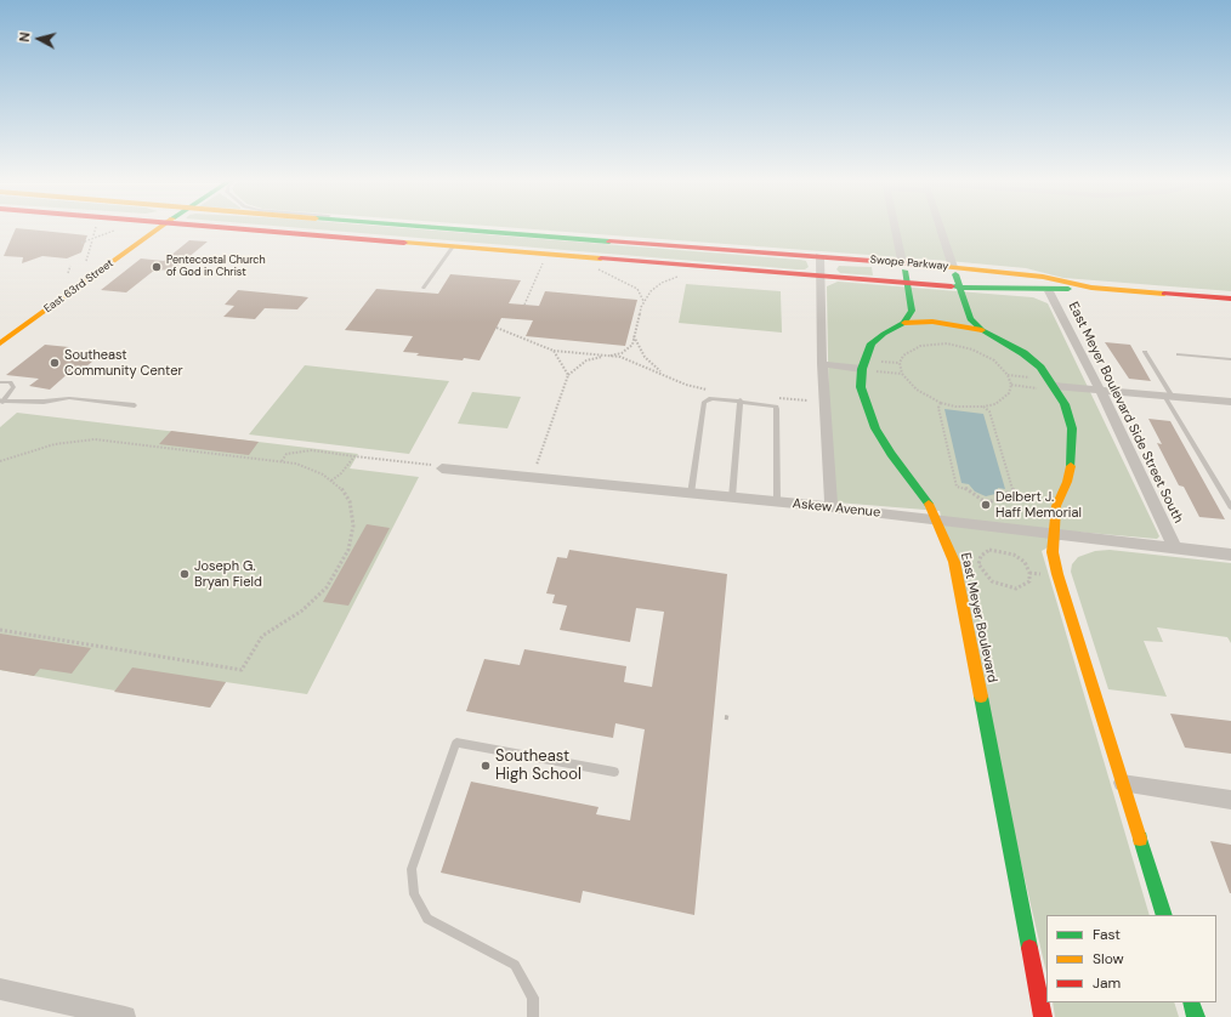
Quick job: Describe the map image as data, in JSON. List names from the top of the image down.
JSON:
{
  "streets": {
    "main road": ["Swope Parkway", "East 63rd Street", "East Meyer Boulevard"],
    "street": ["East Meyer Boulevard Side Street South", "Askew Avenue"]
  },
  "crossings": [
    ["Swope Parkway", "East Meyer Boulevard Side Street South"],
    ["East Meyer Boulevard Side Street South", "Askew Avenue"],
    ["Askew Avenue", "East Meyer Boulevard"]
  ],
  "places": [
    "Pentecostal Church of God in Christ",
    "Southeast Community Center",
    "Delbert J. Haff Memorial",
    "Joseph G. Bryan Field",
    "Southeast High School"
  ],
  "legend": ["Fast", "Slow", "Jam"],
  "north": "left"
}
